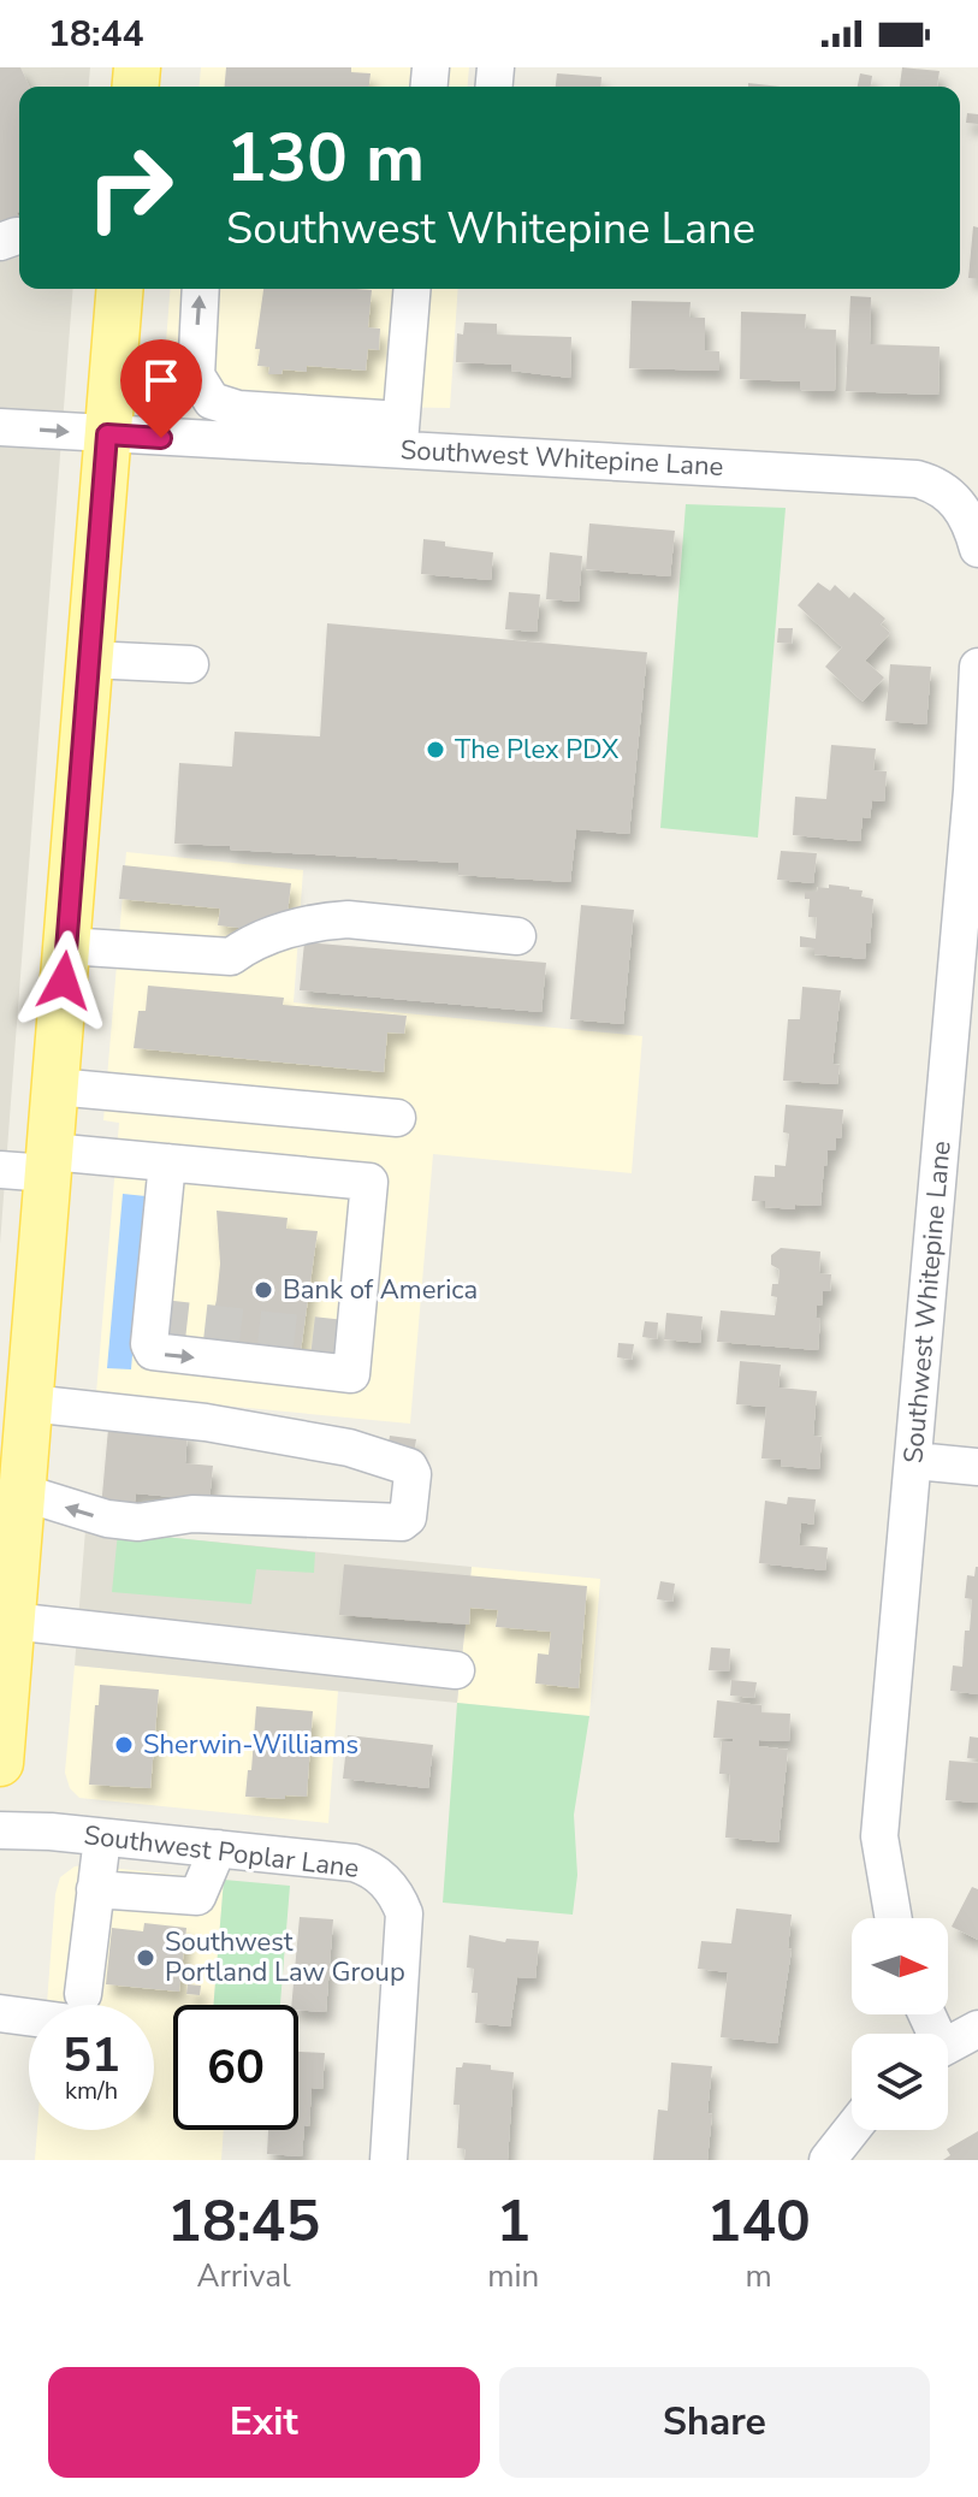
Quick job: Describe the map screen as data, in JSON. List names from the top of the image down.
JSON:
{
  "streets": {
    "street": ["Southwest Whitepine Lane", "Southwest Poplar Lane"]
  },
  "places": [
    "The Plex PDX",
    "Bank of America",
    "Sherwin-Williams",
    "Southwest Portland Law Group"
  ],
  "north": "right",
  "page": {
    "status": "18:44",
    "turn": ["130 m", "Southwest Whitepine Lane"],
    "speed": "51 km/h",
    "limit": "60",
    "eta": [
      "18:45",
      "Arrival",
      "1",
      "min",
      "140",
      "m"
    ],
    "buttons": ["Exit", "Share"]
  }
}
